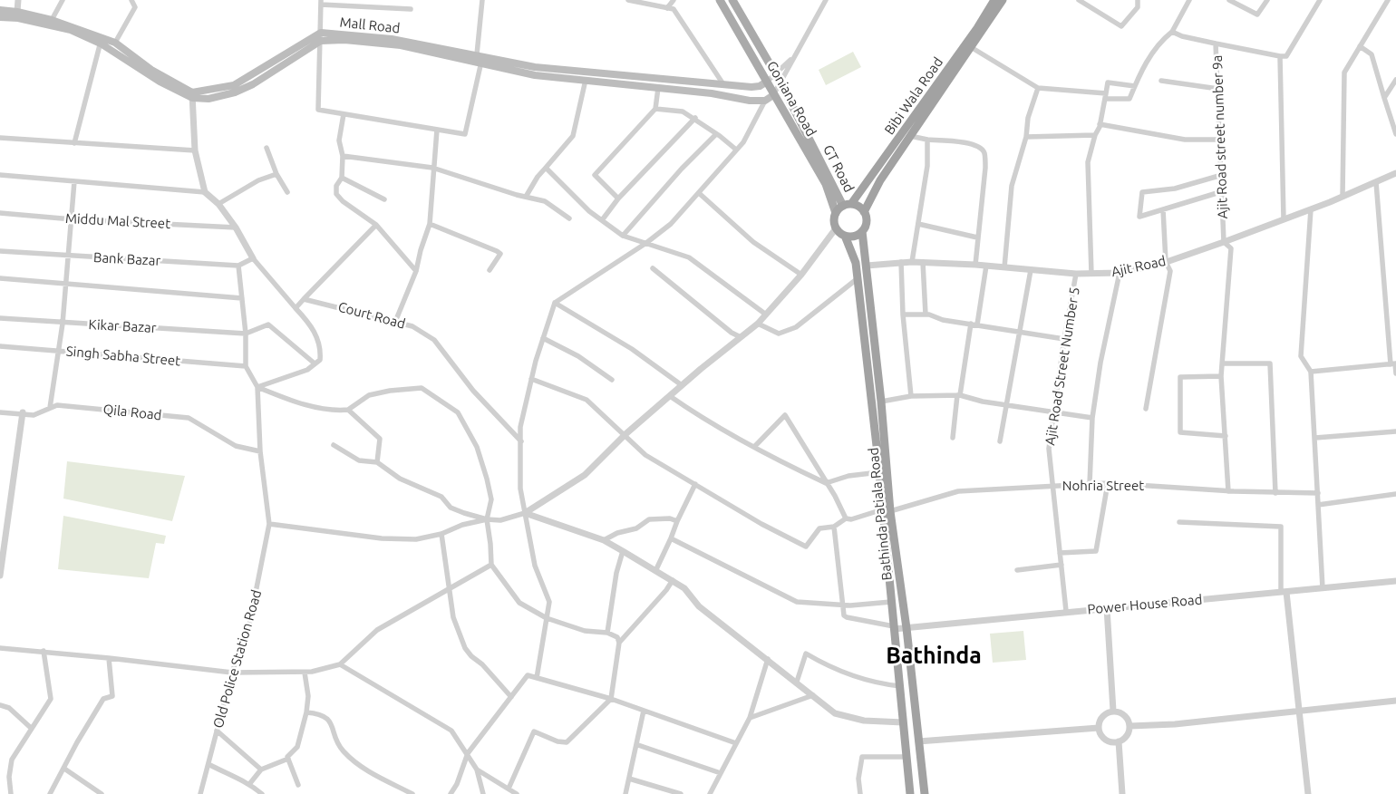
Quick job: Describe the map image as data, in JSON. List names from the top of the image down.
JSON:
{
  "streets": {
    "highway": ["Bibi Wala Road", "Bathinda Patiala Road"],
    "main road": ["Mall Road", "Goniana Road", "GT Road"],
    "street": [
      "Ajit Road street number 9a",
      "Middu Mal Street",
      "Bank Bazar",
      "Ajit Road",
      "Court Road",
      "Kikar Bazar",
      "Singh Sabha Street",
      "Ajit Road Street Number 5",
      "Qila Road",
      "Nohria Street",
      "Power House Road",
      "Old Police Station Road"
    ]
  },
  "crossings": [
    ["Mall Road", "Goniana Road"],
    ["Bibi Wala Road", "Goniana Road"],
    ["Bibi Wala Road", "GT Road"],
    ["Bibi Wala Road", "Bathinda Patiala Road"],
    ["Goniana Road", "GT Road"],
    ["Goniana Road", "Bathinda Patiala Road"],
    ["Ajit Road street number 9a", "Ajit Road"],
    ["Ajit Road street number 9a", "Nohria Street"],
    ["GT Road", "Bathinda Patiala Road"],
    ["Ajit Road", "Ajit Road Street Number 5"],
    ["Ajit Road", "Bathinda Patiala Road"],
    ["Ajit Road Street Number 5", "Nohria Street"],
    ["Ajit Road Street Number 5", "Power House Road"],
    ["Qila Road", "Old Police Station Road"],
    ["Nohria Street", "Bathinda Patiala Road"],
    ["Bathinda Patiala Road", "Power House Road"]
  ],
  "districts": ["Bathinda"]
}
